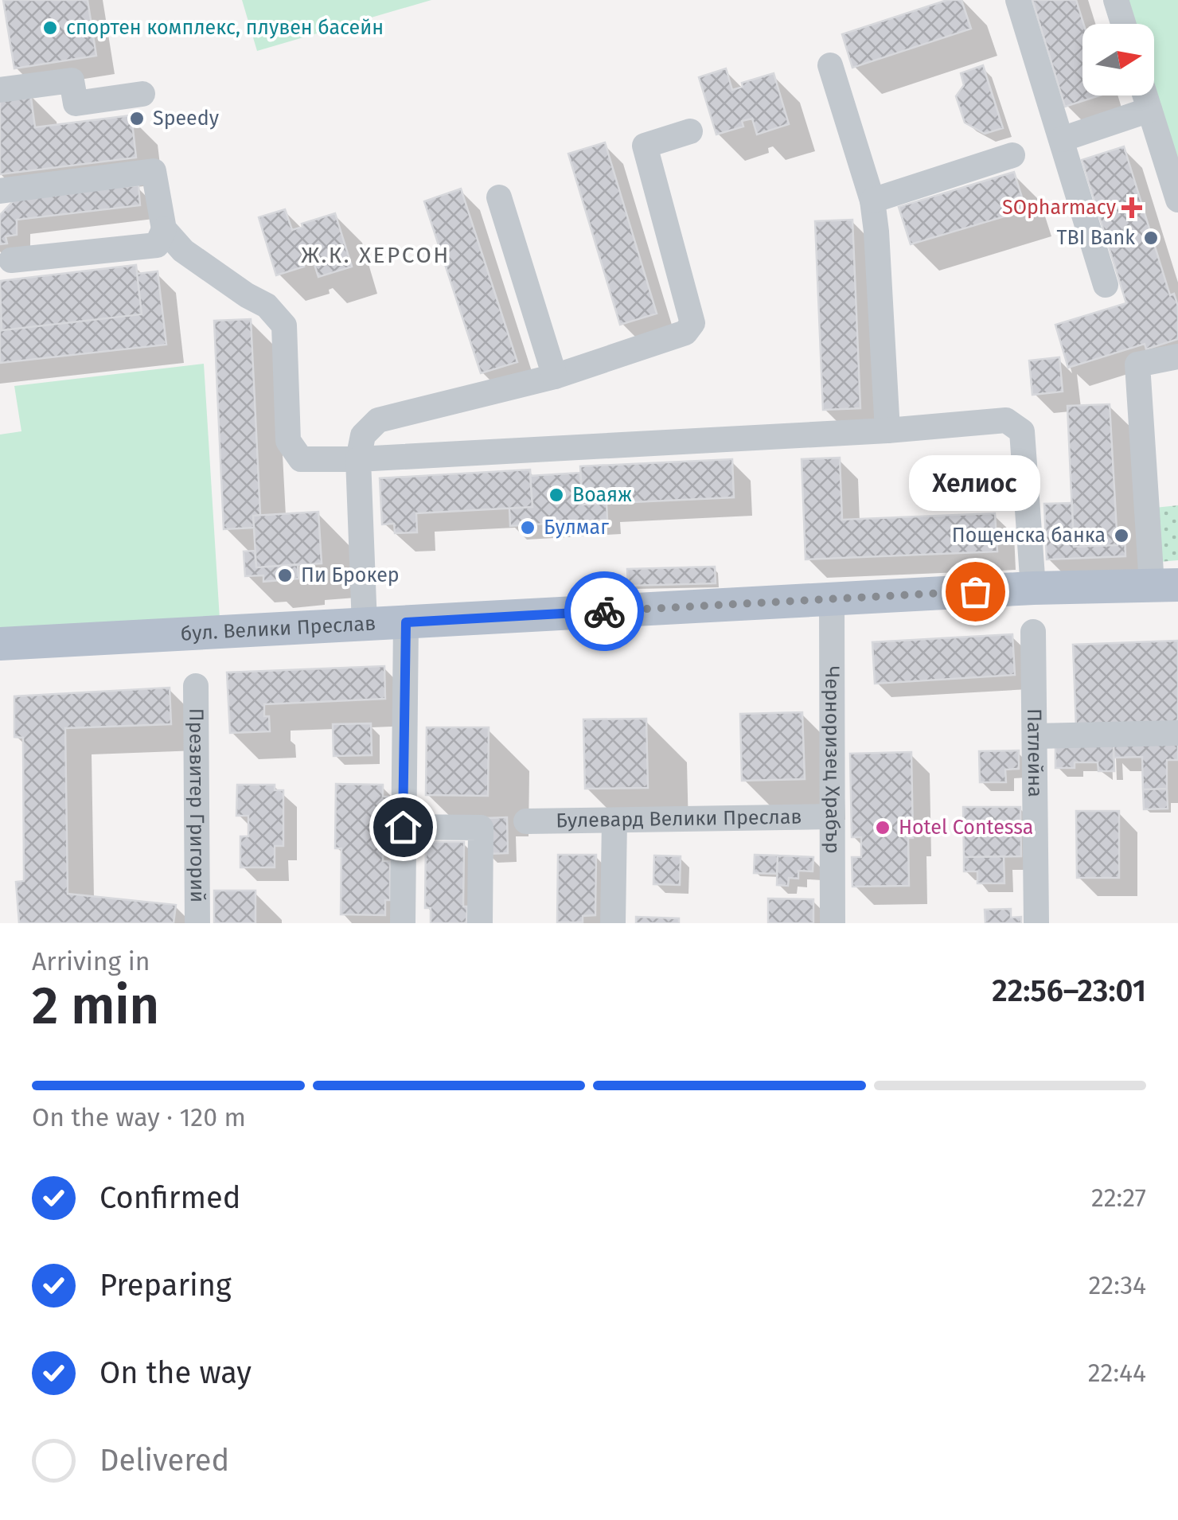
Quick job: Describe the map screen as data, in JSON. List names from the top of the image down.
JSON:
{
  "streets": {
    "main road": ["бул. Велики Преслав"],
    "street": [
      "Патлейна",
      "Черноризец Храбър",
      "Презвитер Григорий",
      "Булевард Велики Преслав"
    ]
  },
  "crossings": [
    ["бул. Велики Преслав", "Черноризец Храбър"],
    ["Черноризец Храбър", "Булевард Велики Преслав"]
  ],
  "districts": ["Ж.К. ХЕРСОН"],
  "places": {
    "other": [
      "спортен комплекс, плувен басейн",
      "Speedy",
      "TBI Bank",
      "Воаяж",
      "Булмаг",
      "Пощенска банка",
      "Пи Брокер",
      "Хелиос",
      "Hotel Contessa"
    ],
    "health": ["SOpharmacy"]
  },
  "north": "right",
  "page": {
    "bubble": "Хелиос",
    "heading": ["2 min", "Arriving in", "22:56–23:01"],
    "bar": "On the way · 120 m",
    "list": [
      ["Confirmed", "22:27"],
      ["Preparing", "22:34"],
      ["On the way", "22:44"],
      "Delivered"
    ]
  }
}
